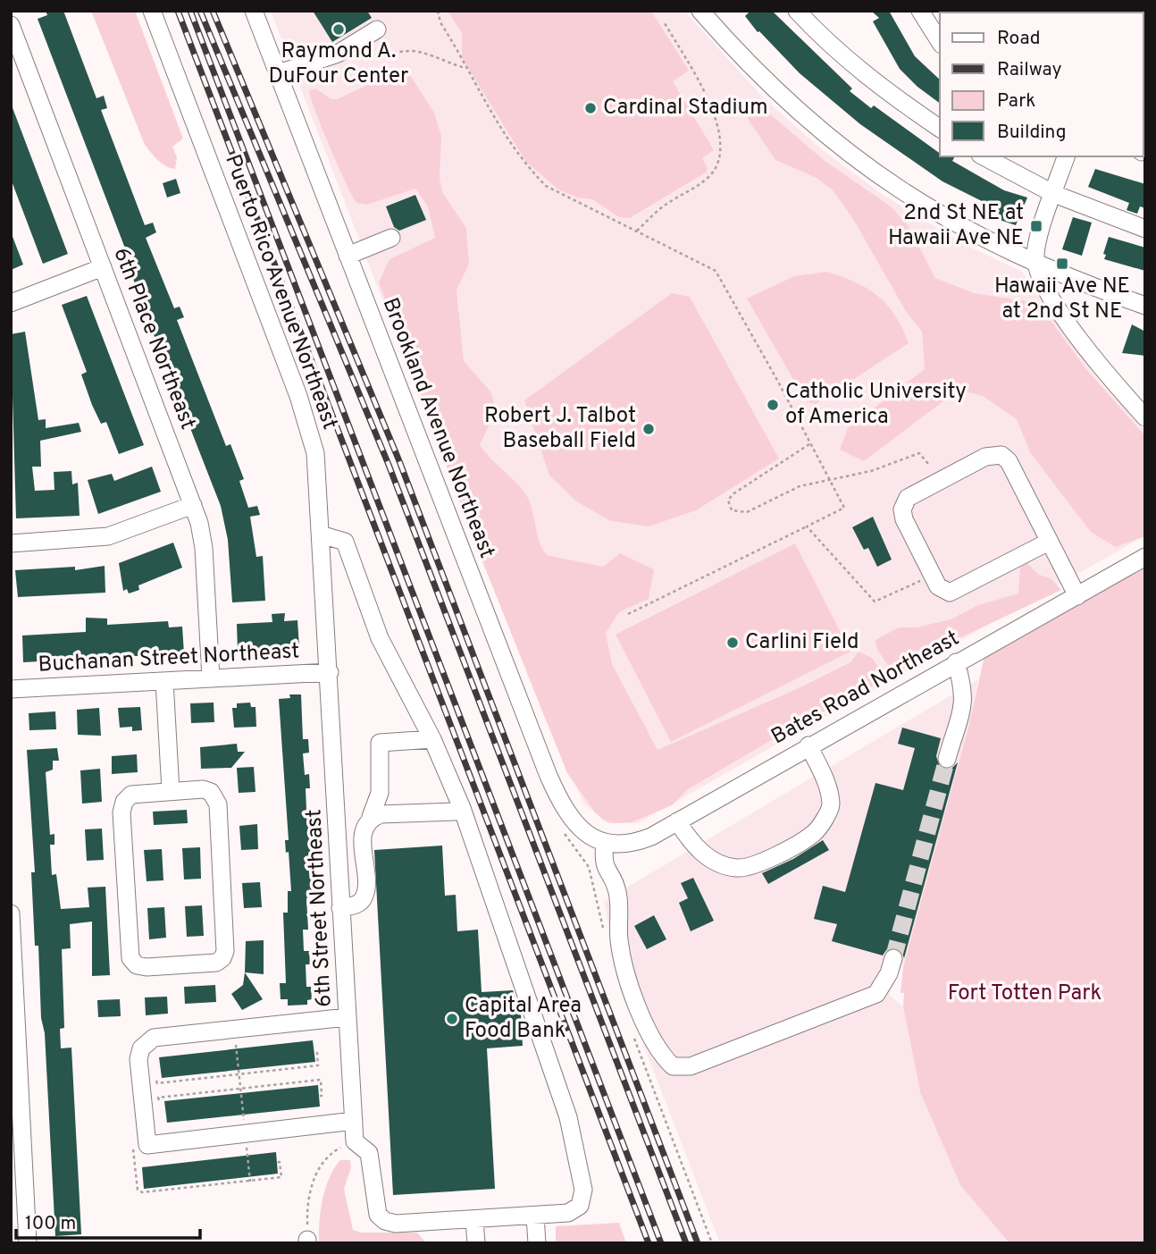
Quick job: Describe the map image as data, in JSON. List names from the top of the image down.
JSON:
{
  "streets": {
    "street": [
      "Puerto Rico Avenue Northeast",
      "6th Place Northeast",
      "Brookland Avenue Northeast",
      "Buchanan Street Northeast",
      "Bates Road Northeast",
      "6th Street Northeast"
    ]
  },
  "crossings": [
    ["Puerto Rico Avenue Northeast", "Buchanan Street Northeast"],
    ["Puerto Rico Avenue Northeast", "6th Street Northeast"],
    ["6th Place Northeast", "Buchanan Street Northeast"],
    ["Brookland Avenue Northeast", "Bates Road Northeast"],
    ["Buchanan Street Northeast", "6th Street Northeast"]
  ],
  "parks": ["Fort Totten Park"],
  "places": {
    "other": [
      "Raymond A. DuFour Center",
      "Cardinal Stadium",
      "Catholic University of America",
      "Robert J. Talbot Baseball Field",
      "Carlini Field",
      "Capital Area Food Bank"
    ],
    "transit": ["2nd St NE at Hawaii Ave NE", "Hawaii Ave NE at 2nd St NE"]
  },
  "legend": [
    "Road",
    "Railway",
    "Park",
    "Building"
  ],
  "scale_bar": "100 m"
}
